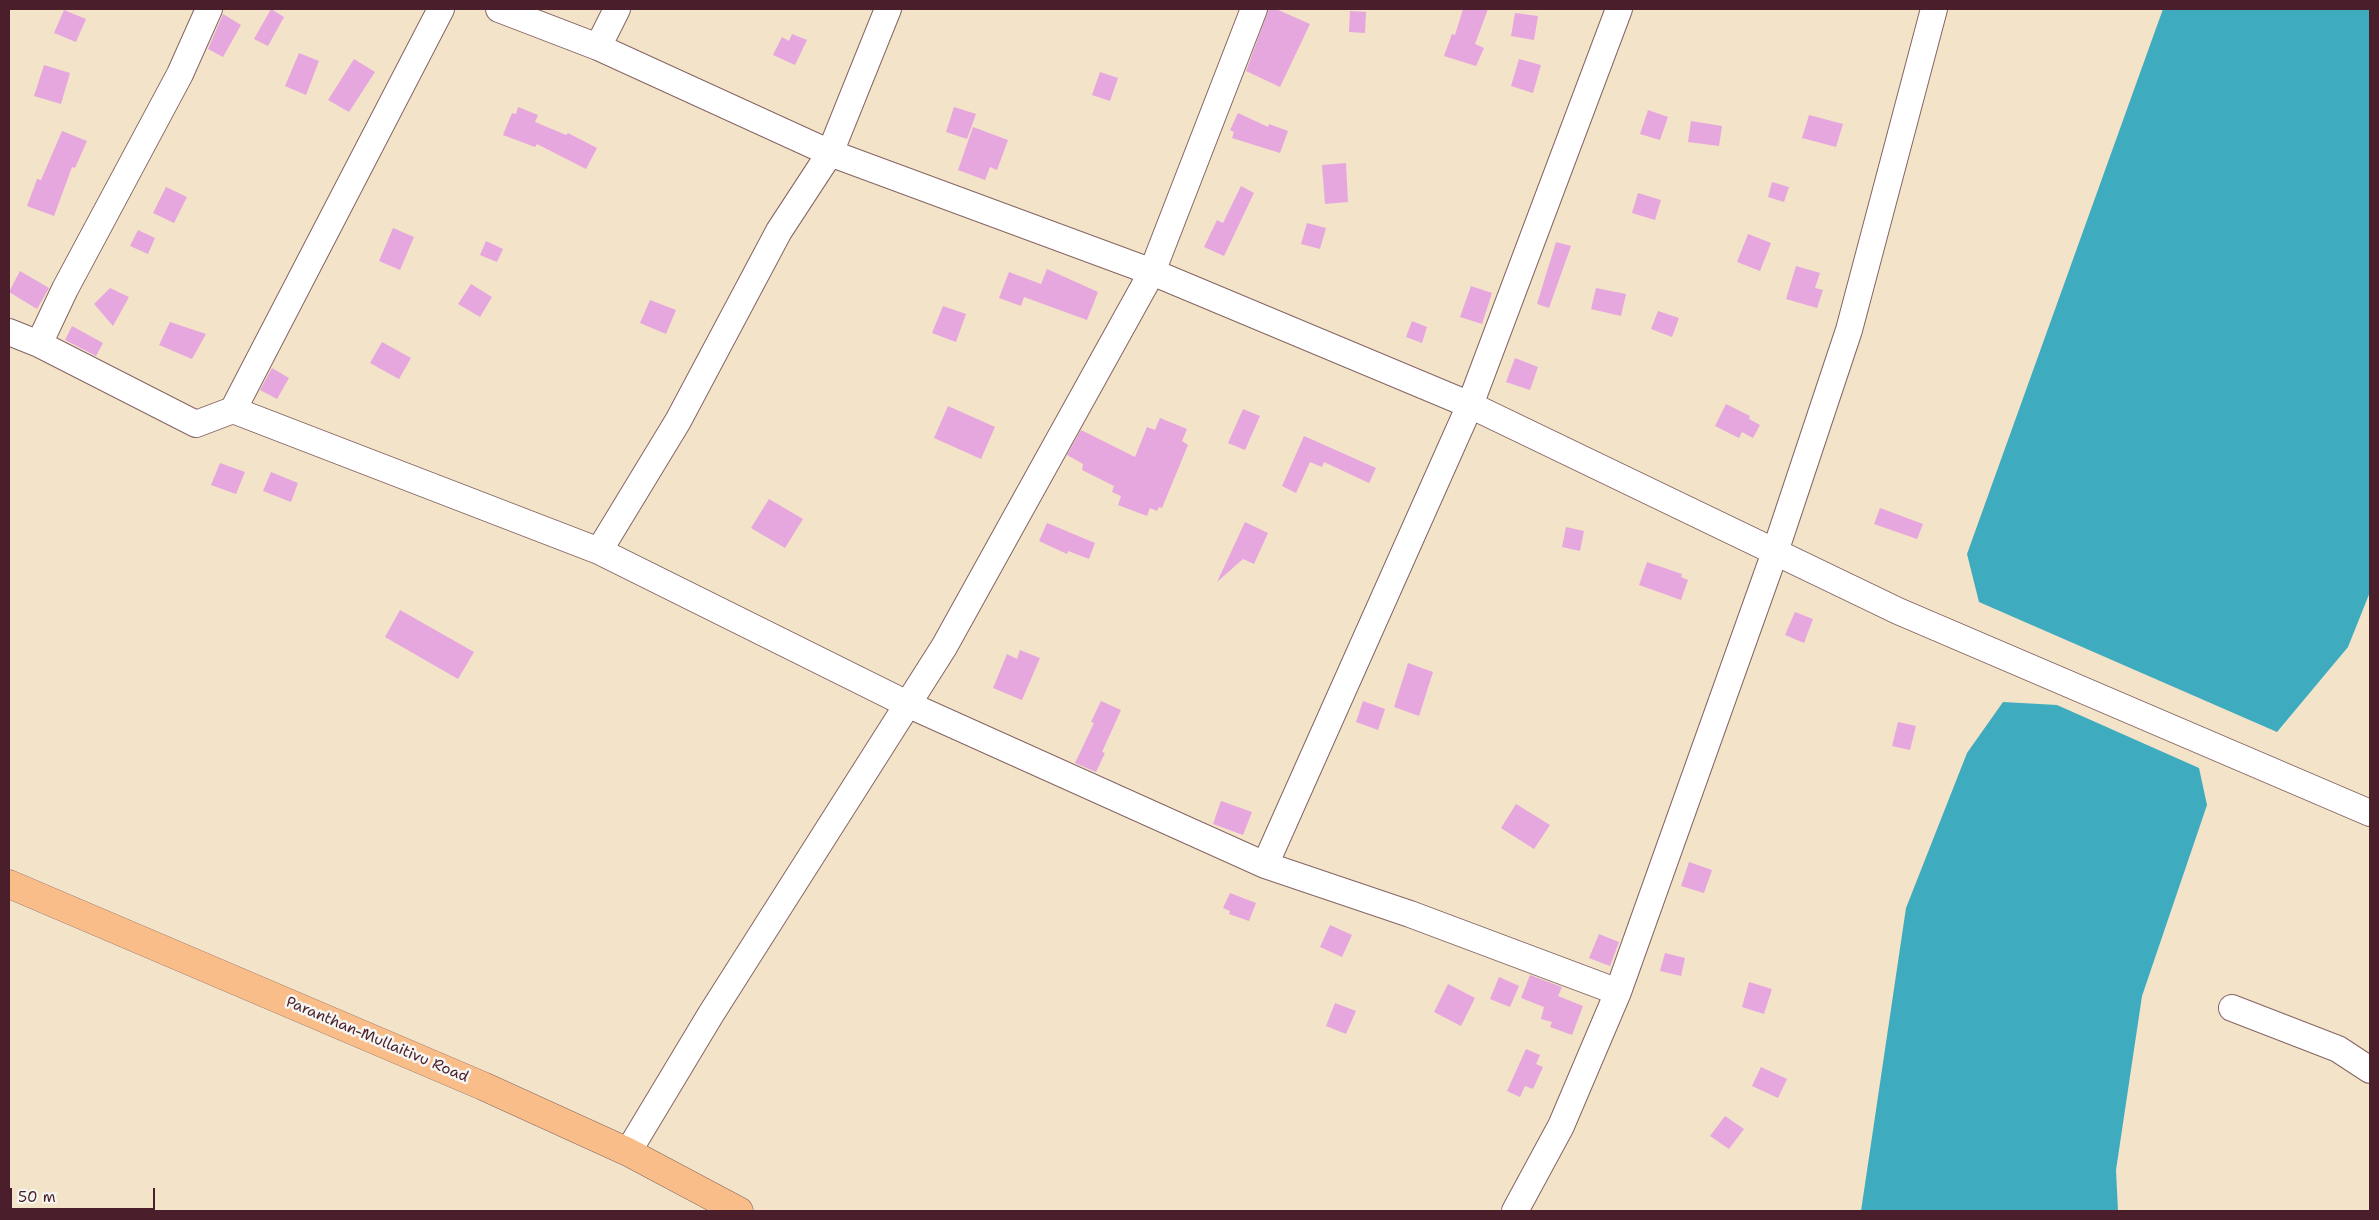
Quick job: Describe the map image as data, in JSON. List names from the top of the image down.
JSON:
{
  "streets": {
    "highway": ["Paranthan-Mullaitivu Road"]
  },
  "scale_bar": "50 m"
}
